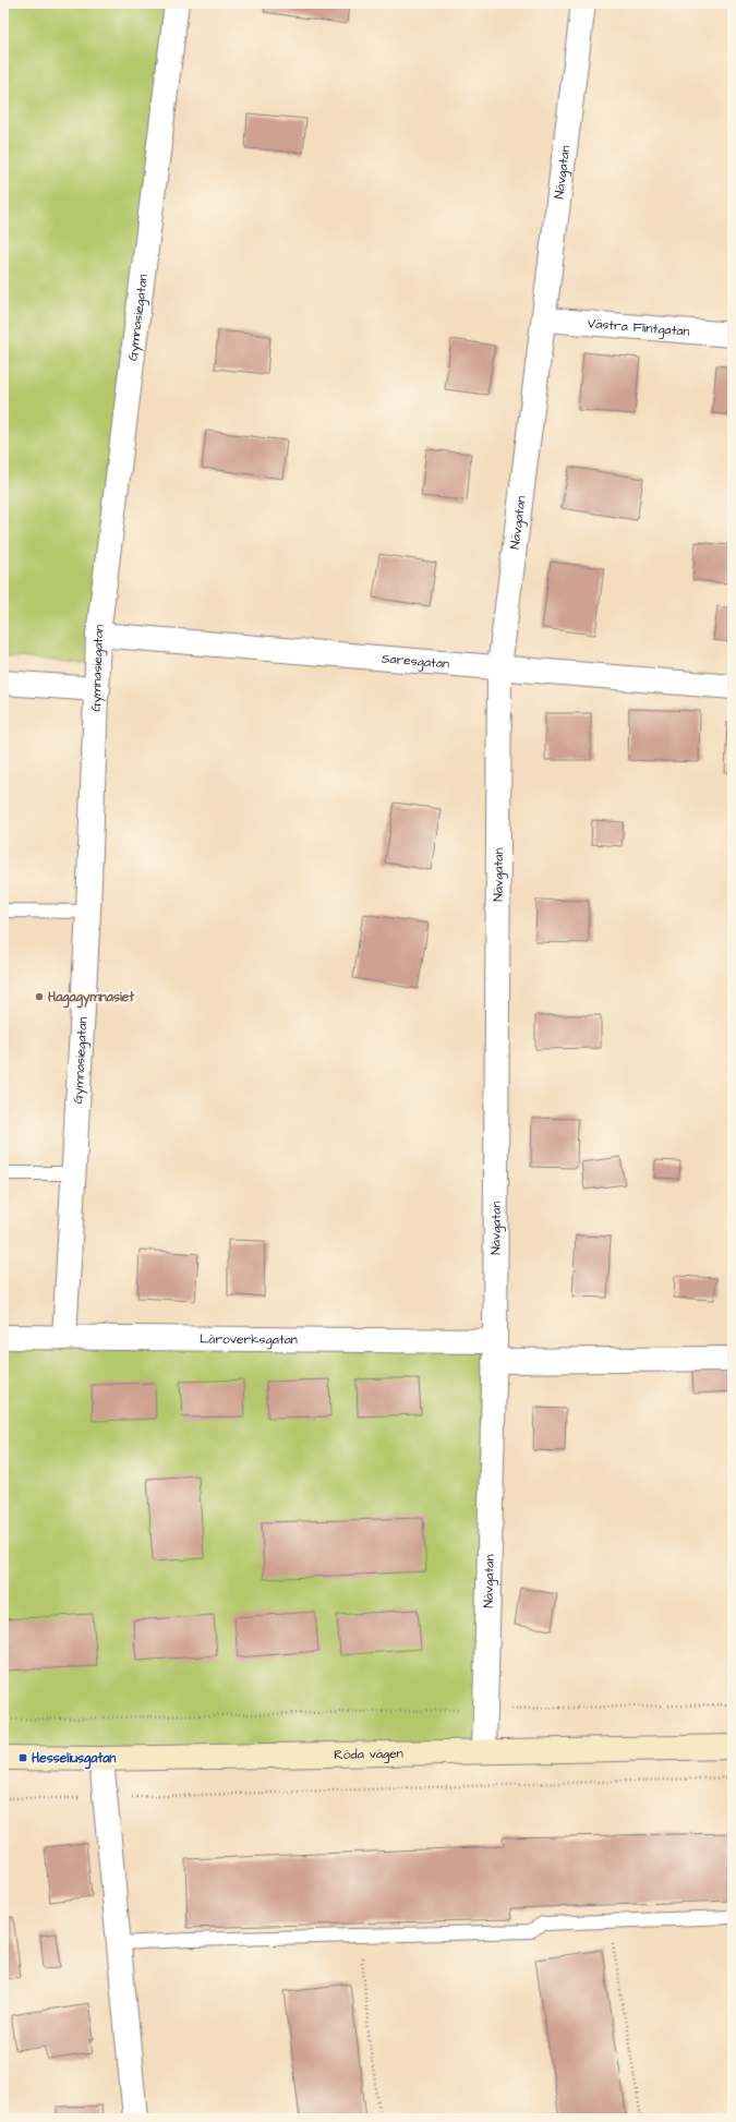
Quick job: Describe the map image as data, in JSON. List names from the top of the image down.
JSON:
{
  "streets": {
    "street": [
      "Nävgatan",
      "Gymnasiegatan",
      "Västra Flintgatan",
      "Saresgatan",
      "Läroverksgatan",
      "Röda vägen"
    ]
  },
  "crossings": [
    ["Nävgatan", "Västra Flintgatan"],
    ["Nävgatan", "Saresgatan"],
    ["Nävgatan", "Läroverksgatan"],
    ["Nävgatan", "Röda vägen"],
    ["Gymnasiegatan", "Saresgatan"],
    ["Gymnasiegatan", "Läroverksgatan"]
  ],
  "places": {
    "other": ["Hagagymnasiet"],
    "transit": ["Hesseliusgatan"]
  }
}
